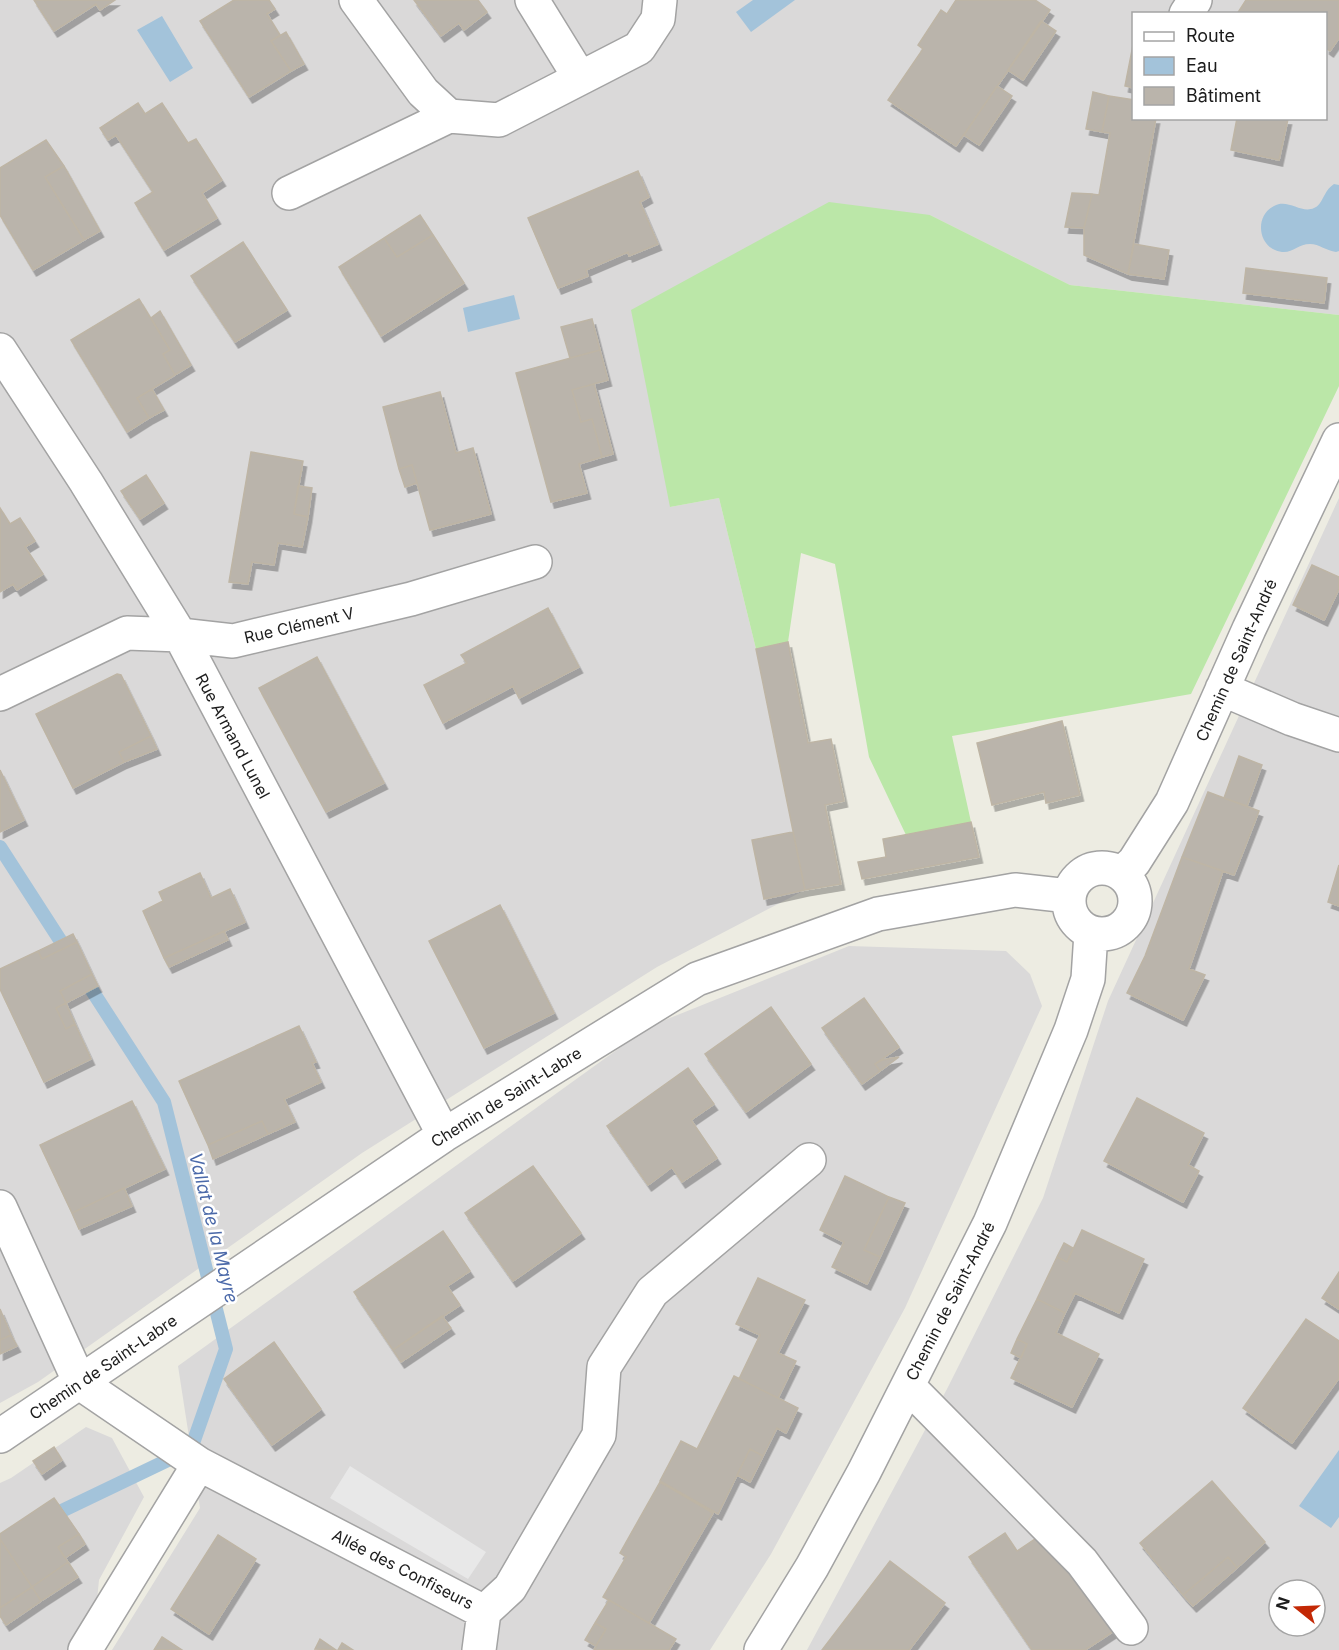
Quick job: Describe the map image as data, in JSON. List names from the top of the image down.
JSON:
{
  "streets": {
    "street": [
      "Rue Clément V",
      "Chemin de Saint-André",
      "Rue Armand Lunel",
      "Chemin de Saint-Labre",
      "Allée des Confiseurs"
    ]
  },
  "crossings": [
    ["Rue Clément V", "Rue Armand Lunel"],
    ["Chemin de Saint-André", "Chemin de Saint-Labre"],
    ["Rue Armand Lunel", "Chemin de Saint-Labre"],
    ["Chemin de Saint-Labre", "Allée des Confiseurs"]
  ],
  "water": ["Vallat de la Mayre"],
  "legend": ["Route", "Eau", "Bâtiment"],
  "north": "left"
}
